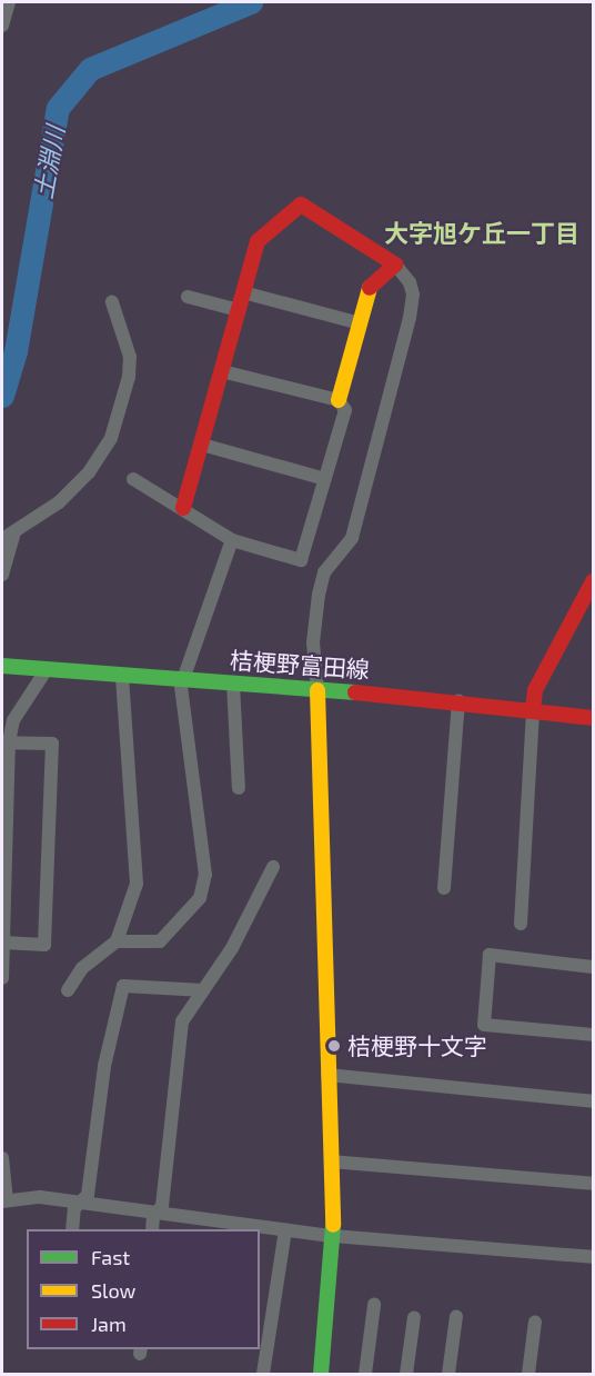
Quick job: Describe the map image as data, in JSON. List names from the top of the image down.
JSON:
{
  "streets": {
    "street": ["桔梗野富田線"]
  },
  "districts": ["大字旭ケ丘一丁目"],
  "water": ["土淵川"],
  "places": ["桔梗野十文字"],
  "legend": ["Fast", "Slow", "Jam"]
}
